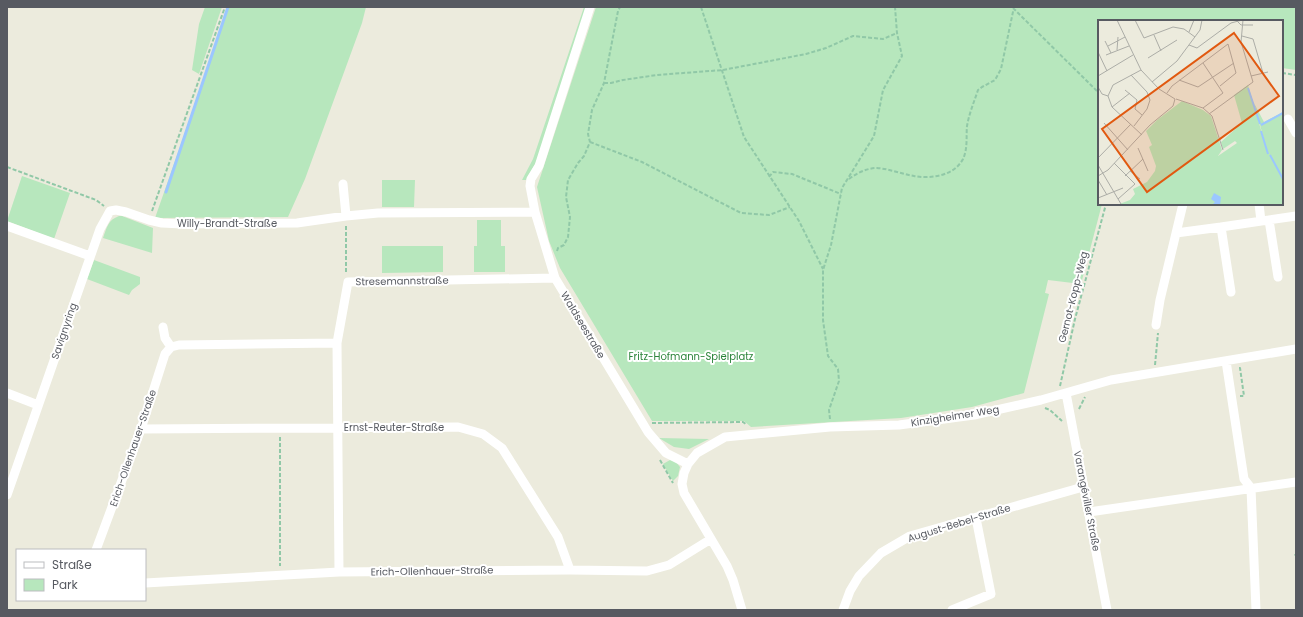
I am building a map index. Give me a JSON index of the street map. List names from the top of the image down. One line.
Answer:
{"streets":{"street":["Willy-Brandt-Straße","Stresemannstraße","Waldseestraße","Savignyring","Kinzigheimer Weg","Ernst-Reuter-Straße","Erich-Ollenhauer-Straße","Varangéviller Straße","August-Bebel-Straße"],"path":["Gernot-Kopp-Weg"]},"crossings":[["Willy-Brandt-Straße","Waldseestraße"],["Willy-Brandt-Straße","Savignyring"],["Stresemannstraße","Waldseestraße"],["Stresemannstraße","Ernst-Reuter-Straße"],["Stresemannstraße","Erich-Ollenhauer-Straße"],["Gernot-Kopp-Weg","Kinzigheimer Weg"],["Gernot-Kopp-Weg","Varangéviller Straße"],["Waldseestraße","Kinzigheimer Weg"],["Kinzigheimer Weg","Varangéviller Straße"],["Ernst-Reuter-Straße","Erich-Ollenhauer-Straße"],["Varangéviller Straße","August-Bebel-Straße"]],"parks":["Fritz-Hofmann-Spielplatz"],"legend":["Straße","Park"]}
